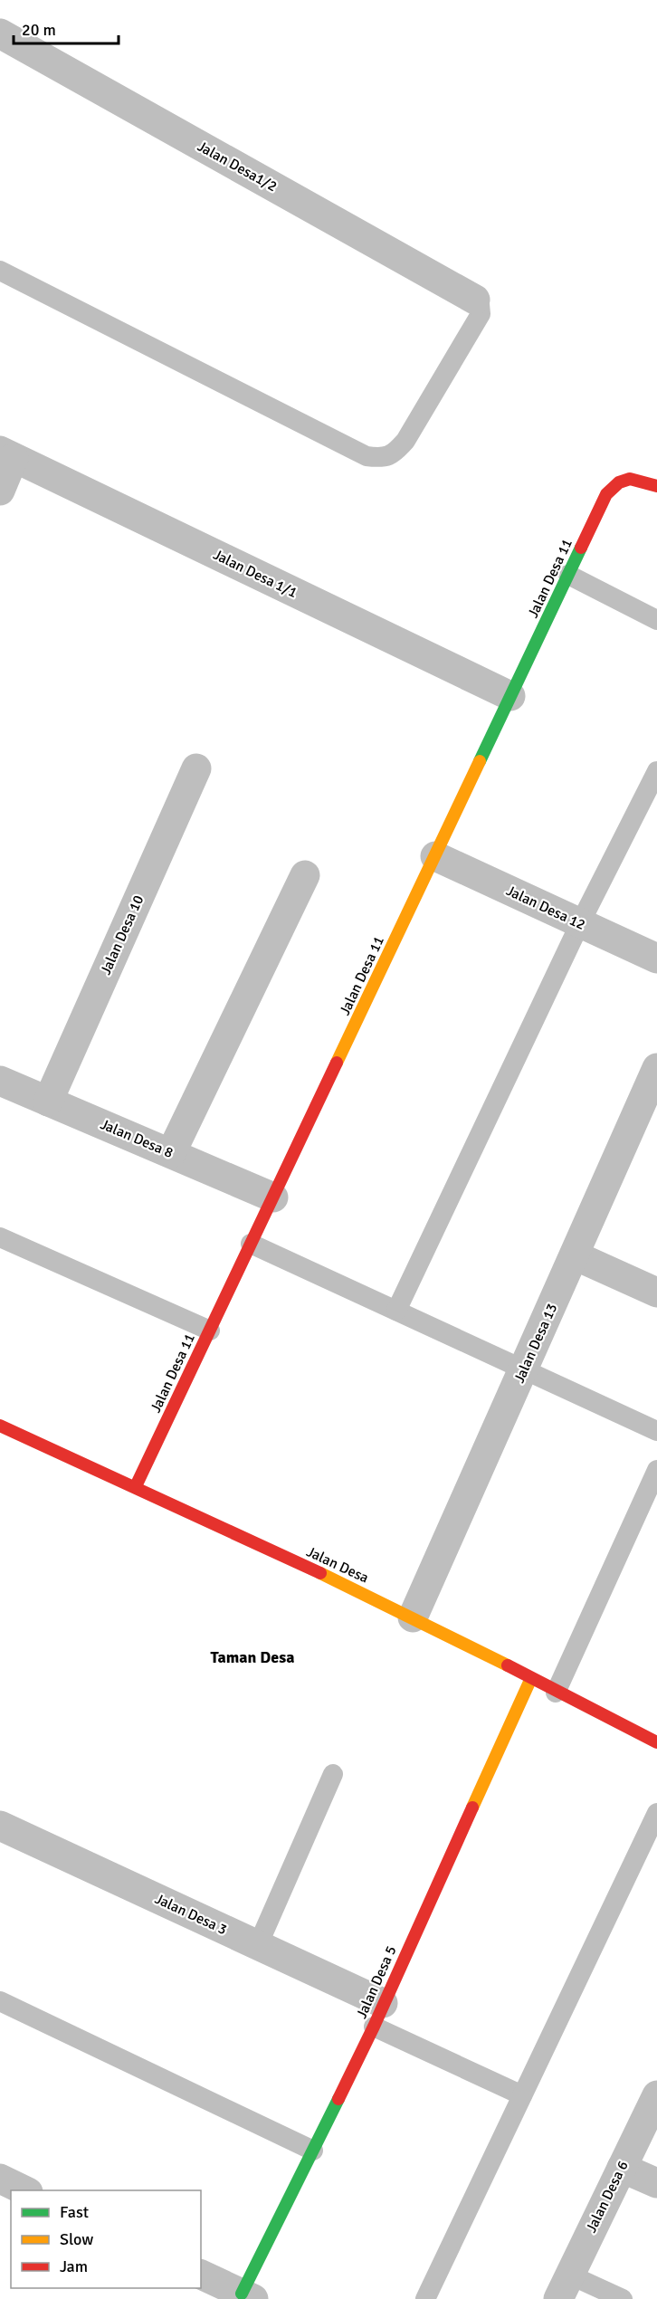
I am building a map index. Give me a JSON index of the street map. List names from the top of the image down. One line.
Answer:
{"streets":{"street":["Jalan Desa1/2","Jalan Desa 1/1","Jalan Desa 11","Jalan Desa 12","Jalan Desa 10","Jalan Desa 8","Jalan Desa 13","Jalan Desa","Jalan Desa 3","Jalan Desa 5","Jalan Desa 6"]},"crossings":[["Jalan Desa 1/1","Jalan Desa 11"],["Jalan Desa 11","Jalan Desa 12"],["Jalan Desa 11","Jalan Desa 8"],["Jalan Desa 11","Jalan Desa"],["Jalan Desa 10","Jalan Desa 8"],["Jalan Desa 13","Jalan Desa"],["Jalan Desa","Jalan Desa 5"],["Jalan Desa 3","Jalan Desa 5"]],"districts":["Taman Desa"],"legend":["Fast","Slow","Jam"],"scale_bar":"20 m"}
